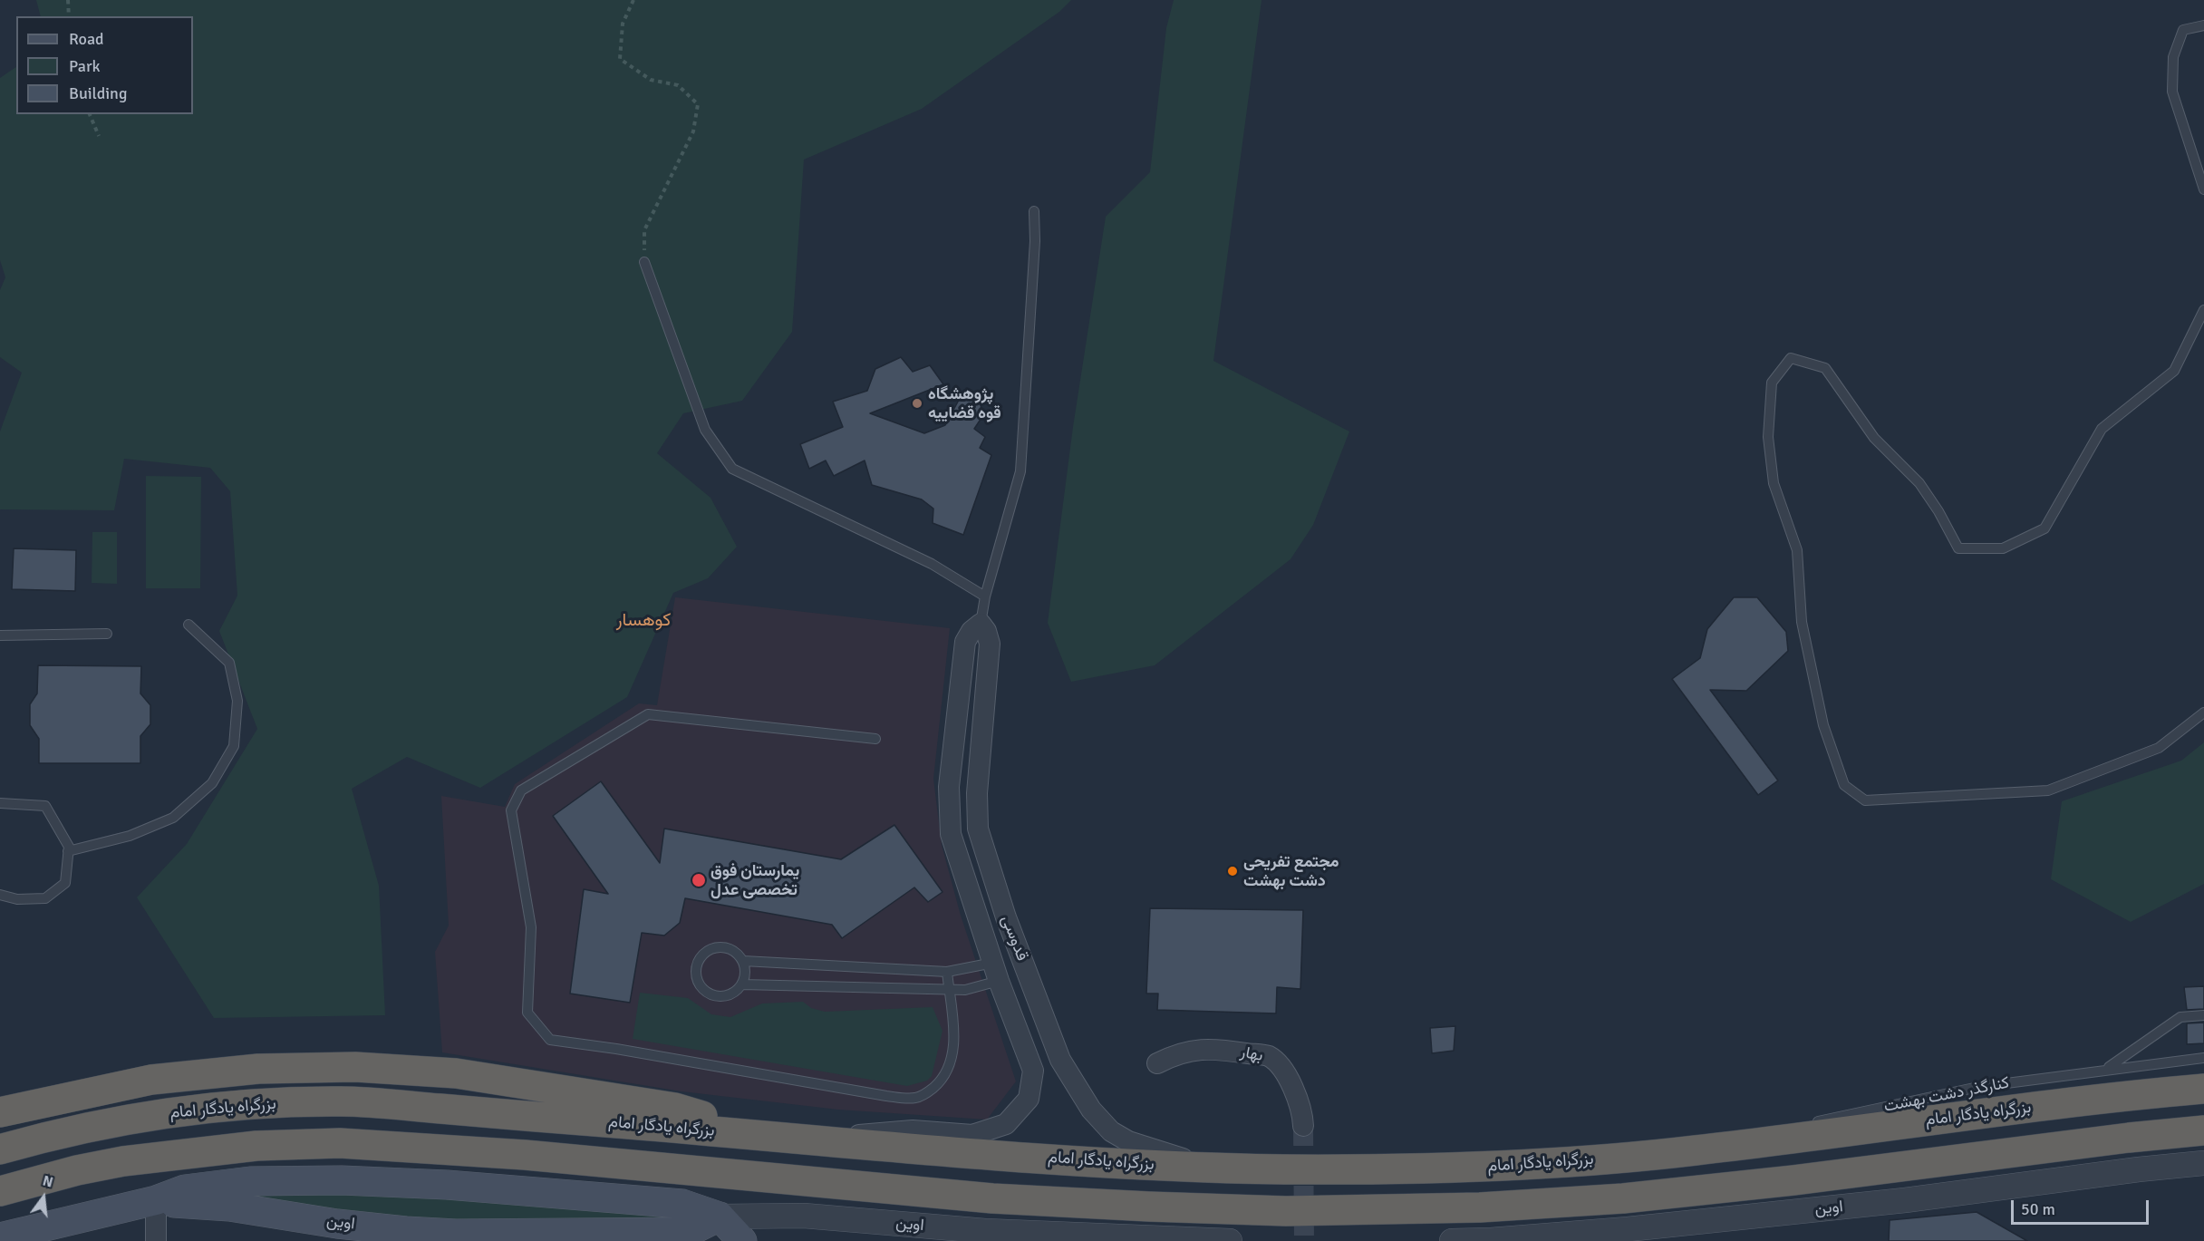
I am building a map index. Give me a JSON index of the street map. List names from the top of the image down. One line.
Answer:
{"streets":{"highway":["بزرگراه یادگار امام"],"main road":["اوین"],"street":["قدوسی","بهار"],"lane":["کنارگذر دشت بهشت"]},"crossings":[["قدوسی","بزرگراه یادگار امام"]],"districts":["کوهسار"],"places":["پژوهشگاه قوه قضاییه","مجتمع تفریحی دشت بهشت","یمارستان فوق تخصصی عدل"],"legend":["Road","Park","Building"],"scale_bar":"50 m","north":"top"}
